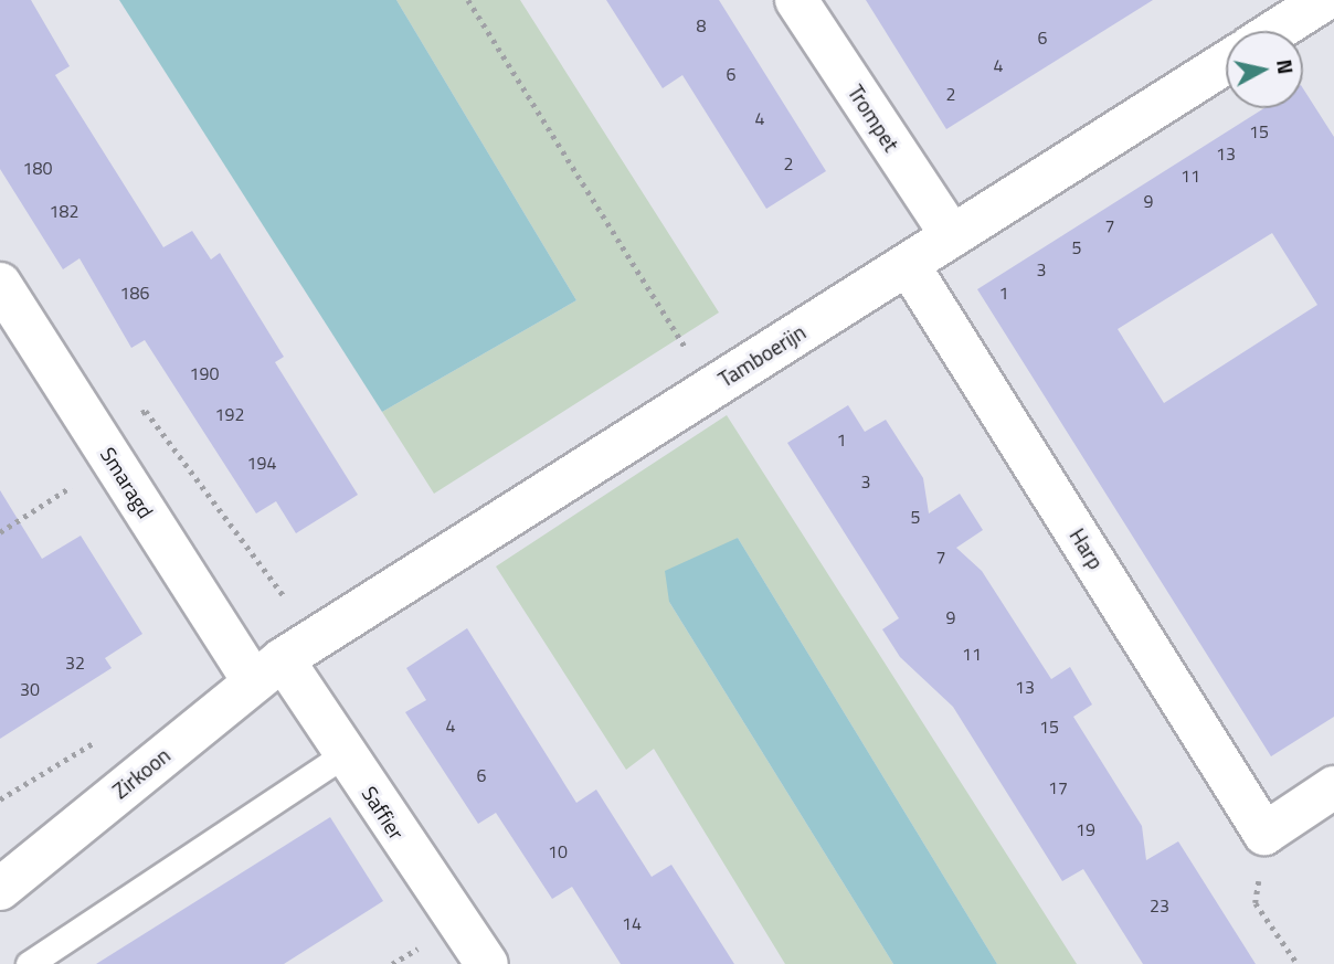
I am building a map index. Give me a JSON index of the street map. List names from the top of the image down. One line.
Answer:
{"streets":{"street":["Trompet","Tamboerijn","Smaragd","Harp","Zirkoon","Saffier"]},"crossings":[["Trompet","Tamboerijn"],["Tamboerijn","Smaragd"],["Tamboerijn","Harp"],["Tamboerijn","Zirkoon"],["Tamboerijn","Saffier"],["Smaragd","Zirkoon"],["Smaragd","Saffier"],["Zirkoon","Saffier"]],"house_numbers":["8","6","4","6","2","4","15","13","2","180","11","9","182","7","5","3","186","1","190","192","1","194","3","5","7","9","11","32","13","30","4","15","6","17","19","10","23","14"],"north":"right"}
